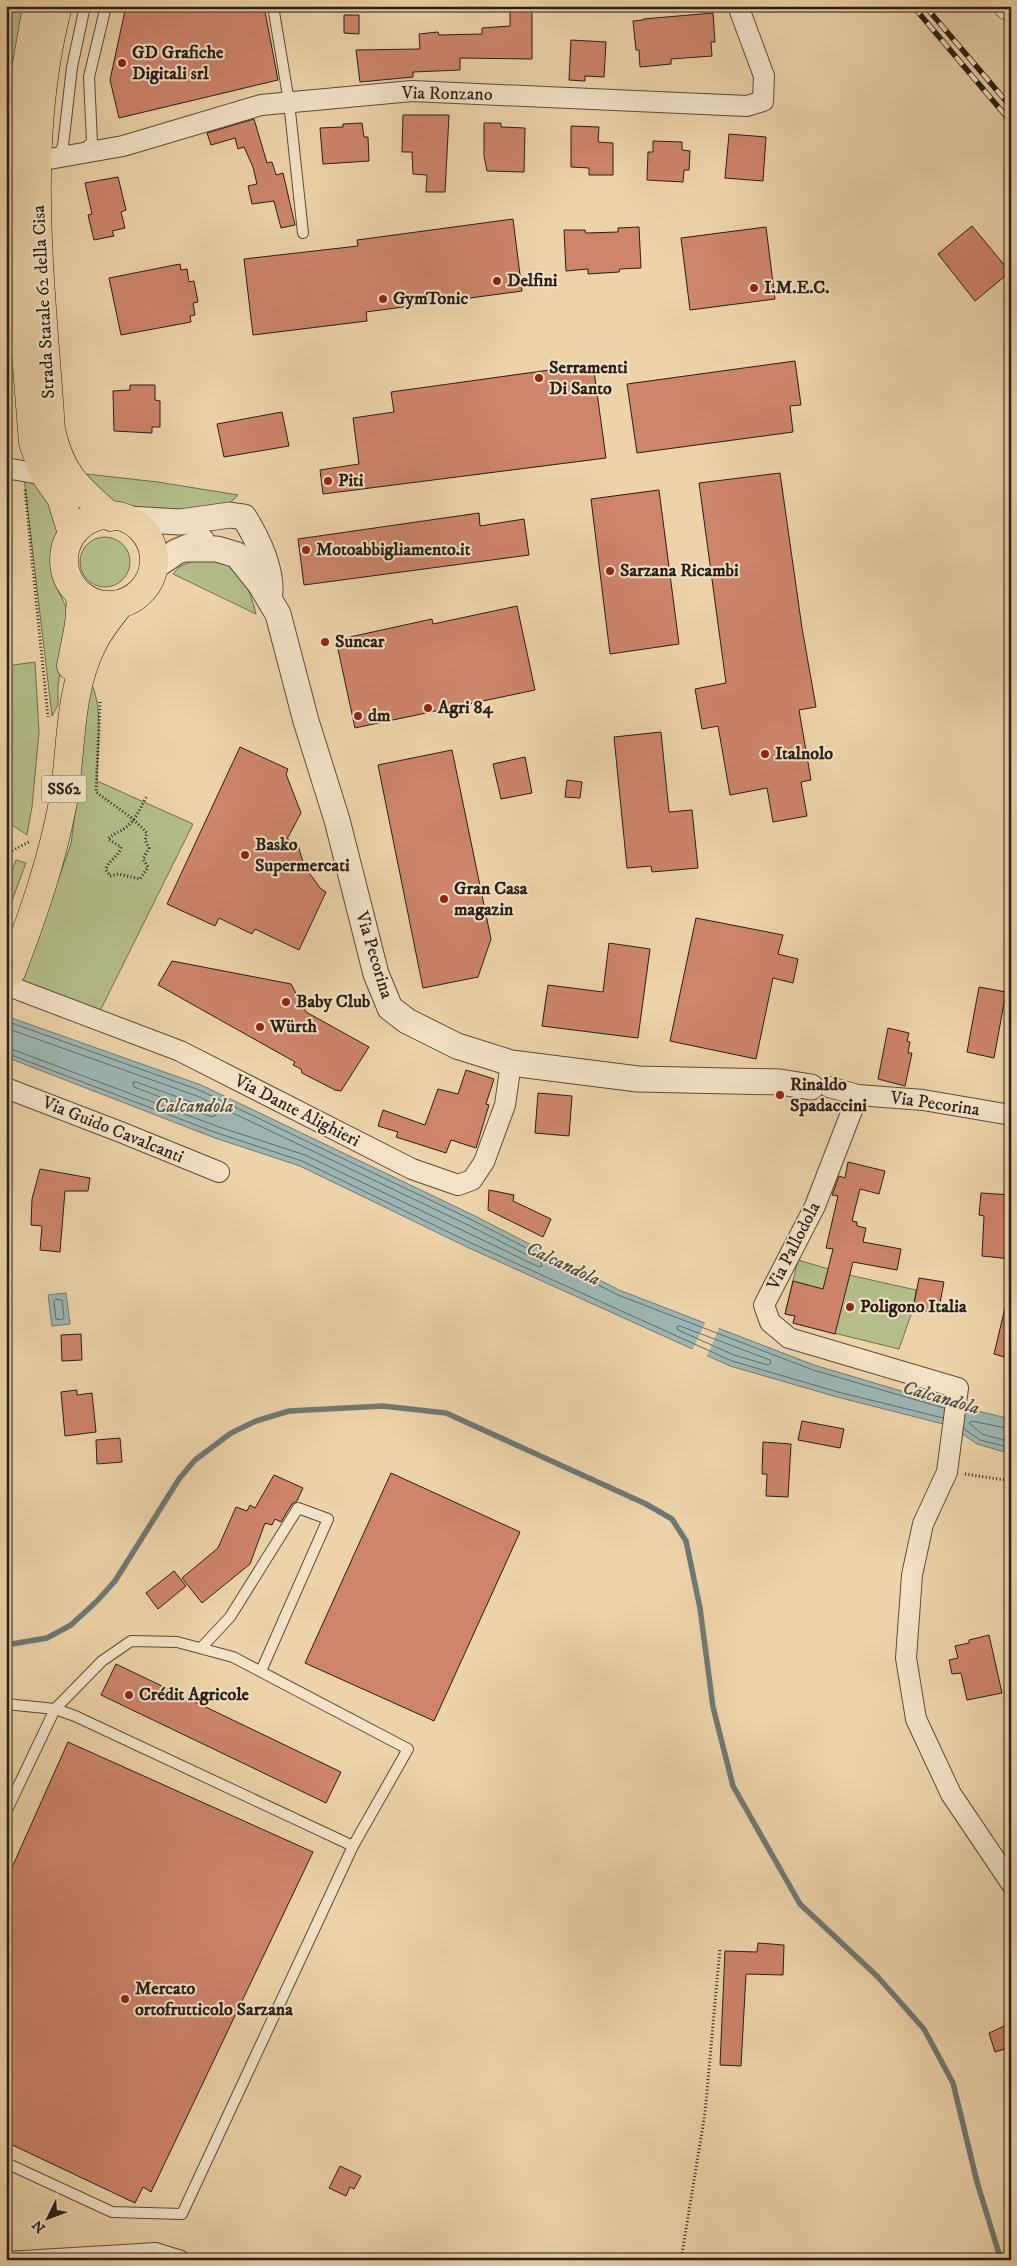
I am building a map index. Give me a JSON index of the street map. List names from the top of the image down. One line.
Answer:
{"streets":{"main road":["Strada Statale 62 della Cisa","SS62"],"street":["Via Ronzano","Via Pecorina","Via Dante Alighieri","Via Guido Cavalcanti","Via Pallodola"]},"crossings":[["Via Ronzano","Strada Statale 62 della Cisa"],["Strada Statale 62 della Cisa","SS62"],["Strada Statale 62 della Cisa","Via Pecorina"],["SS62","Via Pecorina"],["Via Pecorina","Via Dante Alighieri"],["Via Pecorina","Via Pallodola"]],"water":["Calcandola"],"places":["GD Grafiche Digitali srl","Delfini","I.M.E.C.","GymTonic","Serramenti Di Santo","Piti","Motoabbigliamento.it","Sarzana Ricambi","Suncar","Agri 84","dm","Italnolo","Basko Supermercati","Gran Casa magazin","Baby Club","Würth","Rinaldo Spadaccini","Poligono Italia","Crédit Agricole","Mercato ortofrutticolo Sarzana"],"north":"bottom left"}
